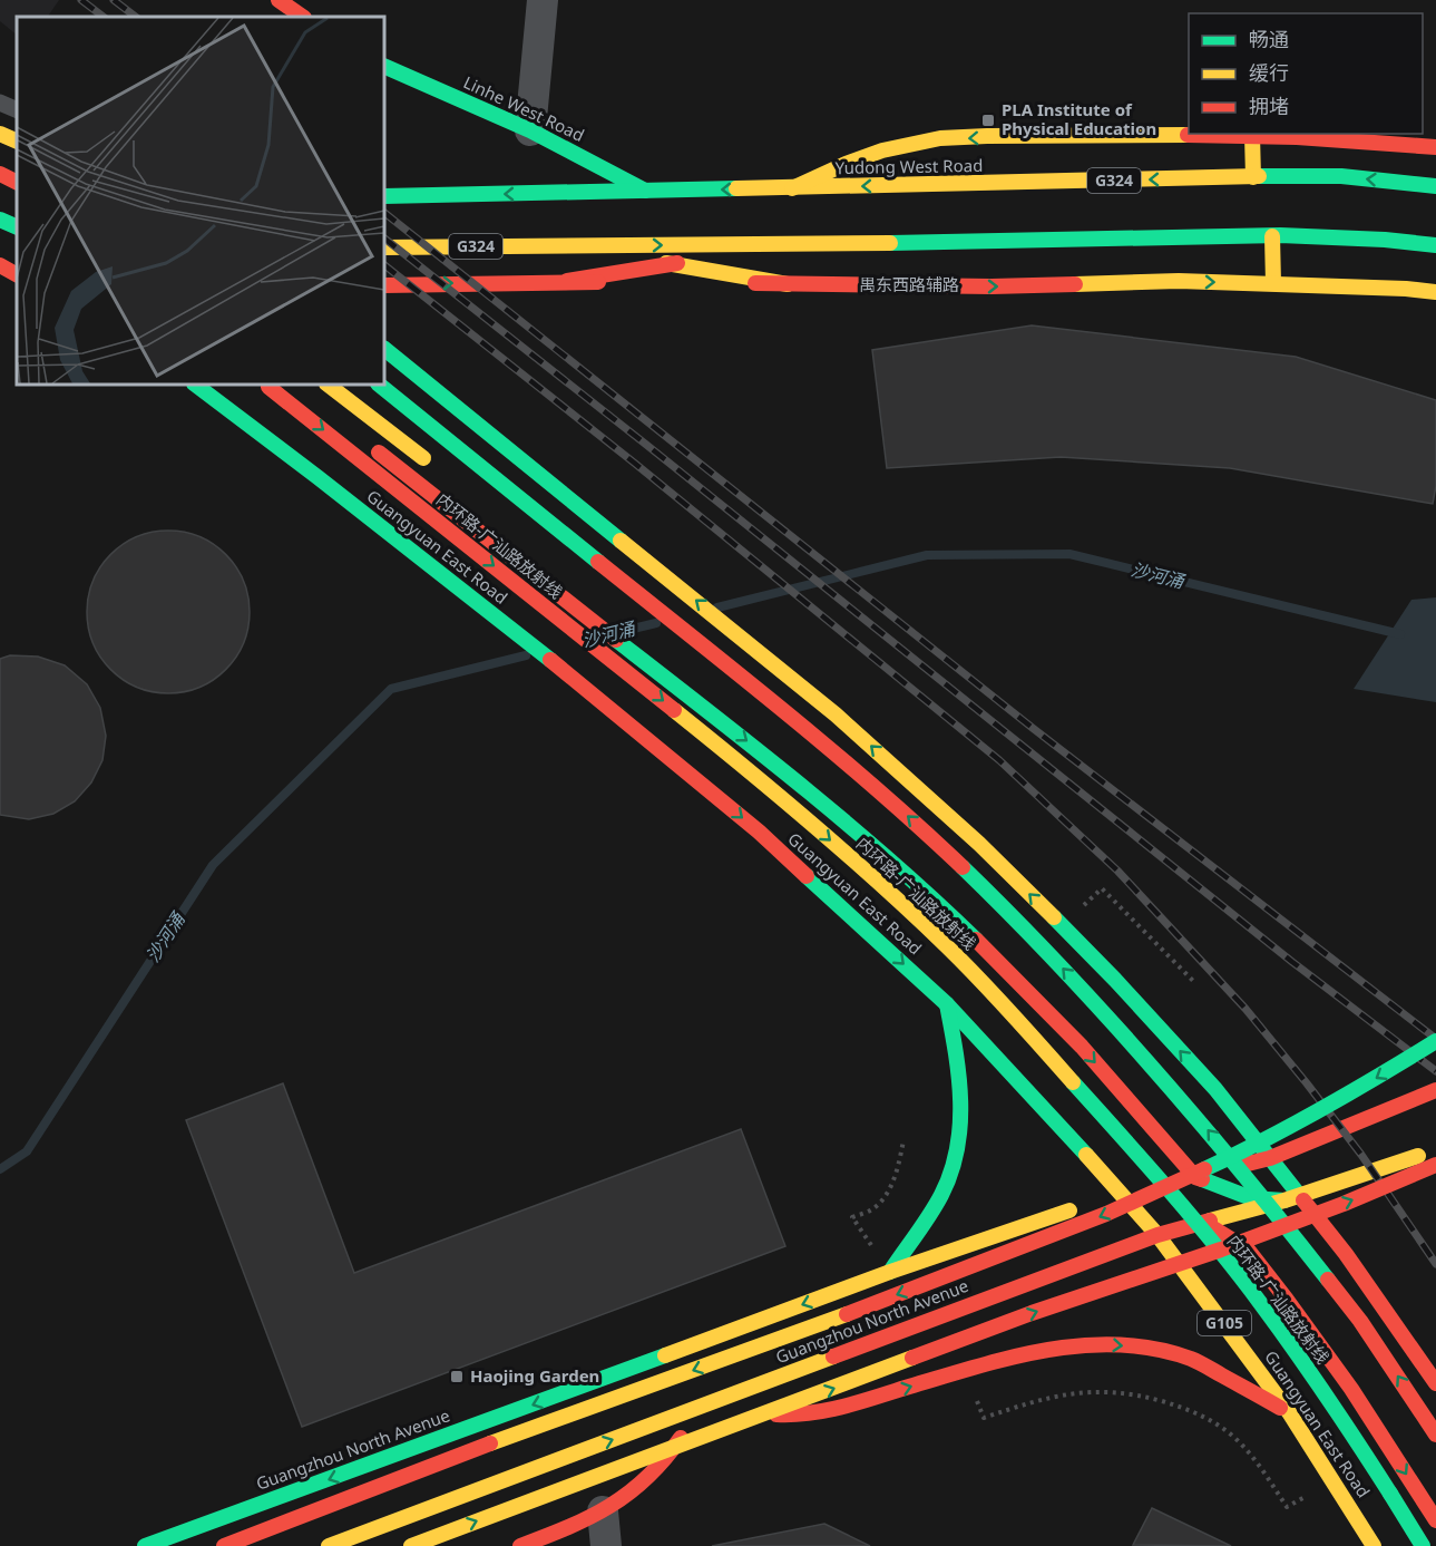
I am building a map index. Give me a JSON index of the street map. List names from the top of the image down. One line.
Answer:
{"streets":{"main road":["Linhe West Road","Yudong West Road","G324","禺东西路辅路","内环路-广汕路放射线","Guangyuan East Road","Guangzhou North Avenue","G105"]},"crossings":[["Linhe West Road","Yudong West Road"],["Guangyuan East Road","Guangzhou North Avenue"]],"water":["沙河涌"],"places":{"transit":["PLA Institute of Physical Education","Haojing Garden"]},"legend":["畅通","缓行","拥堵"]}
